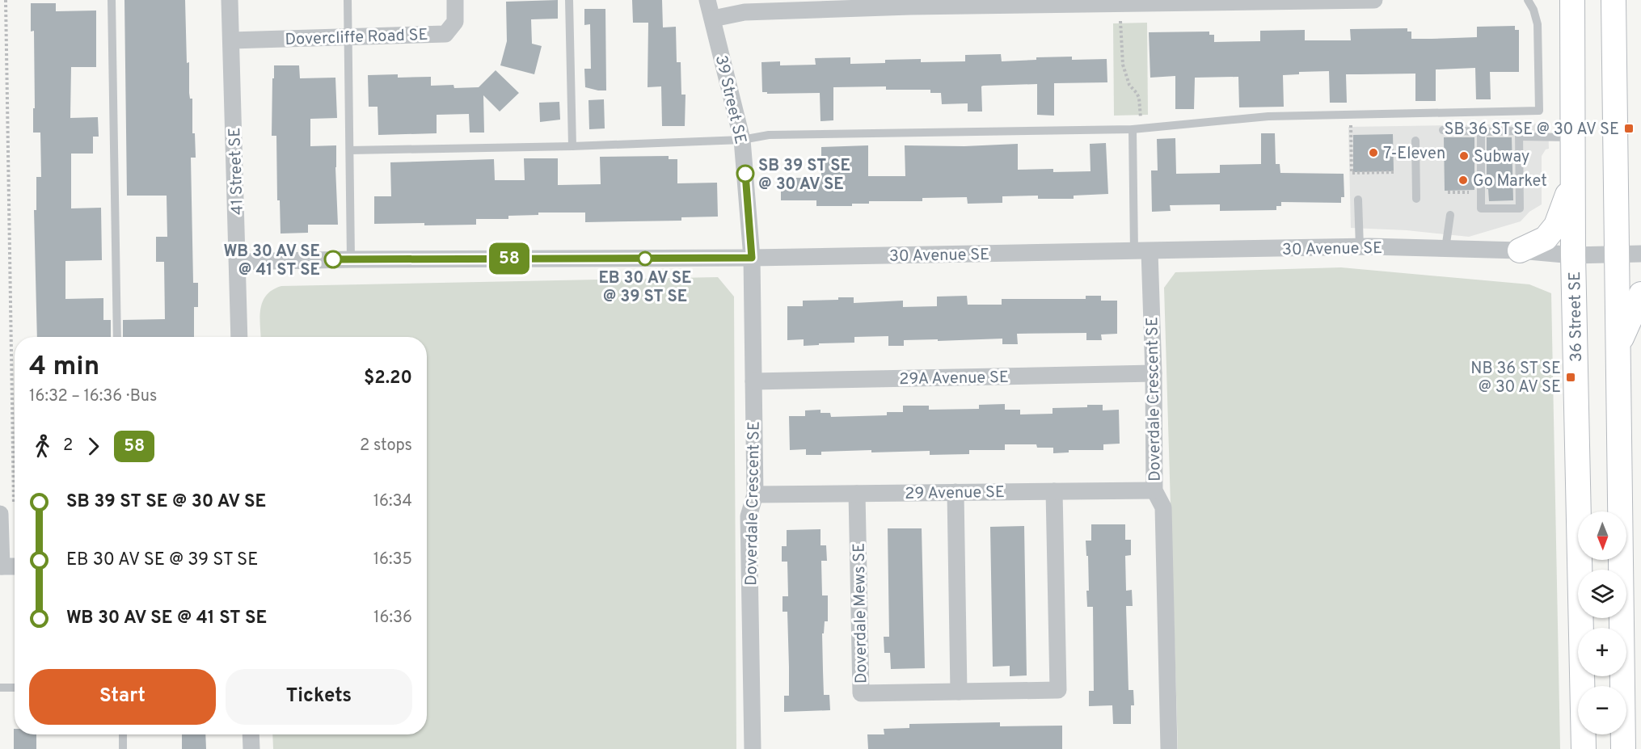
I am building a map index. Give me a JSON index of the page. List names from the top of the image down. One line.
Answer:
{"streets":{"main road":["36 Street SE"],"street":["Dovercliffe Road SE","39 Street SE","41 Street SE","30 Avenue SE","29A Avenue SE","Doverdale Crescent SE","29 Avenue SE","Doverdale Mews SE"]},"crossings":[["Dovercliffe Road SE","41 Street SE"],["39 Street SE","30 Avenue SE"],["39 Street SE","Doverdale Crescent SE"],["41 Street SE","30 Avenue SE"],["30 Avenue SE","36 Street SE"],["30 Avenue SE","Doverdale Crescent SE"],["29A Avenue SE","Doverdale Crescent SE"],["Doverdale Crescent SE","29 Avenue SE"],["29 Avenue SE","Doverdale Mews SE"]],"places":{"transit":["SB 36 ST SE @ 30 AV SE","NB 36 ST SE @ 30 AV SE"],"other":["7-Eleven","Subway","SB 39 ST SE @ 30 AV SE","Go Market","EB 30 AV SE @ 39 ST SE","WB 30 AV SE @ 41 ST SE"]},"lines":["bus line 58"],"north":"bottom","page":{"on_map":"58","heading":["4 min","16:32 – 16:36 · Bus","$2.20"],"legs":["2","58","2 stops"],"list":[{"name":"SB 39 ST SE @ 30 AV SE","value":"16:34"},{"name":"EB 30 AV SE @ 39 ST SE","value":"16:35"},{"name":"WB 30 AV SE @ 41 ST SE","value":"16:36"}],"map_buttons":["+","−"],"buttons":["Start","Tickets"]}}
